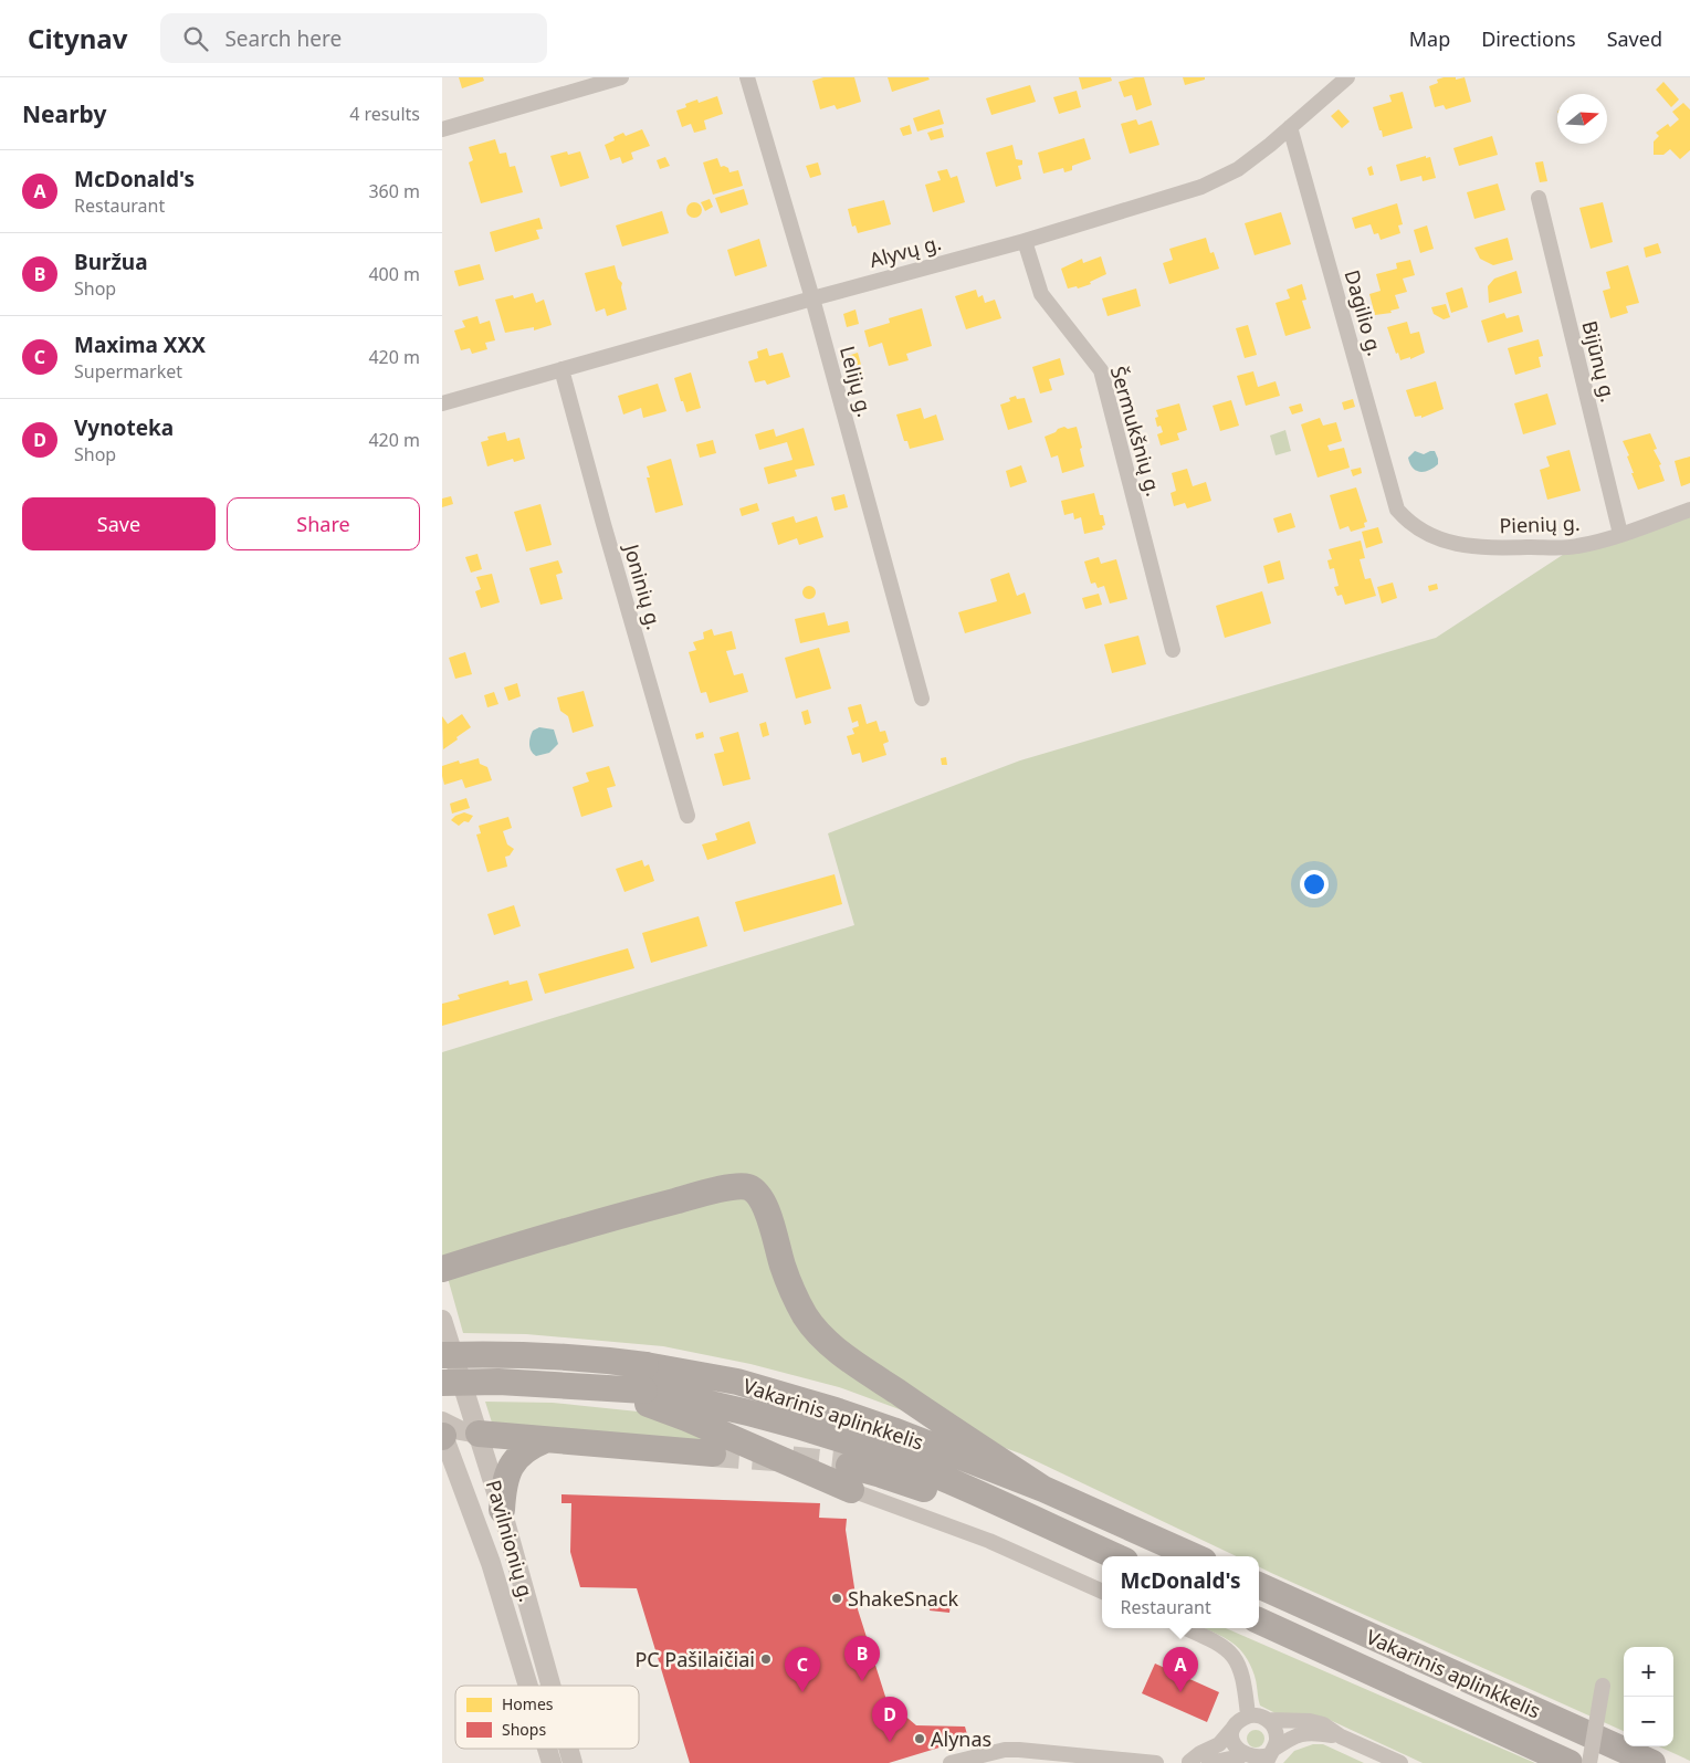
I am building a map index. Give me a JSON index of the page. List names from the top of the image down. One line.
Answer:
{"streets":{"highway":["Vakarinis aplinkkelis"],"street":["Alyvų g.","Dagilio g.","Bijūnų g.","Lelijų g.","Šermukšnių g.","Pienių g.","Joninių g.","Pavilnionių g."]},"crossings":[["Alyvų g.","Dagilio g."],["Alyvų g.","Lelijų g."],["Alyvų g.","Šermukšnių g."],["Alyvų g.","Joninių g."],["Dagilio g.","Pienių g."],["Bijūnų g.","Pienių g."]],"places":["ShakeSnack","PC Pašilaičiai","Alynas"],"legend":["Homes","Shops"],"north":"right","page":{"header":"Citynav","search":"Search here","nav":["Map","Directions","Saved"],"heading":["Nearby","4 results"],"list":[{"mark":"A","name":"McDonald's","note":"Restaurant","value":"360 m"},{"mark":"B","name":"Buržua","note":"Shop","value":"400 m"},{"mark":"C","name":"Maxima XXX","note":"Supermarket","value":"420 m"},{"mark":"D","name":"Vynoteka","note":"Shop","value":"420 m"}],"buttons":["Save","Share"],"popup":["McDonald's","Restaurant"],"pins":["B","A","C","D"],"map_buttons":["+","−"]}}
